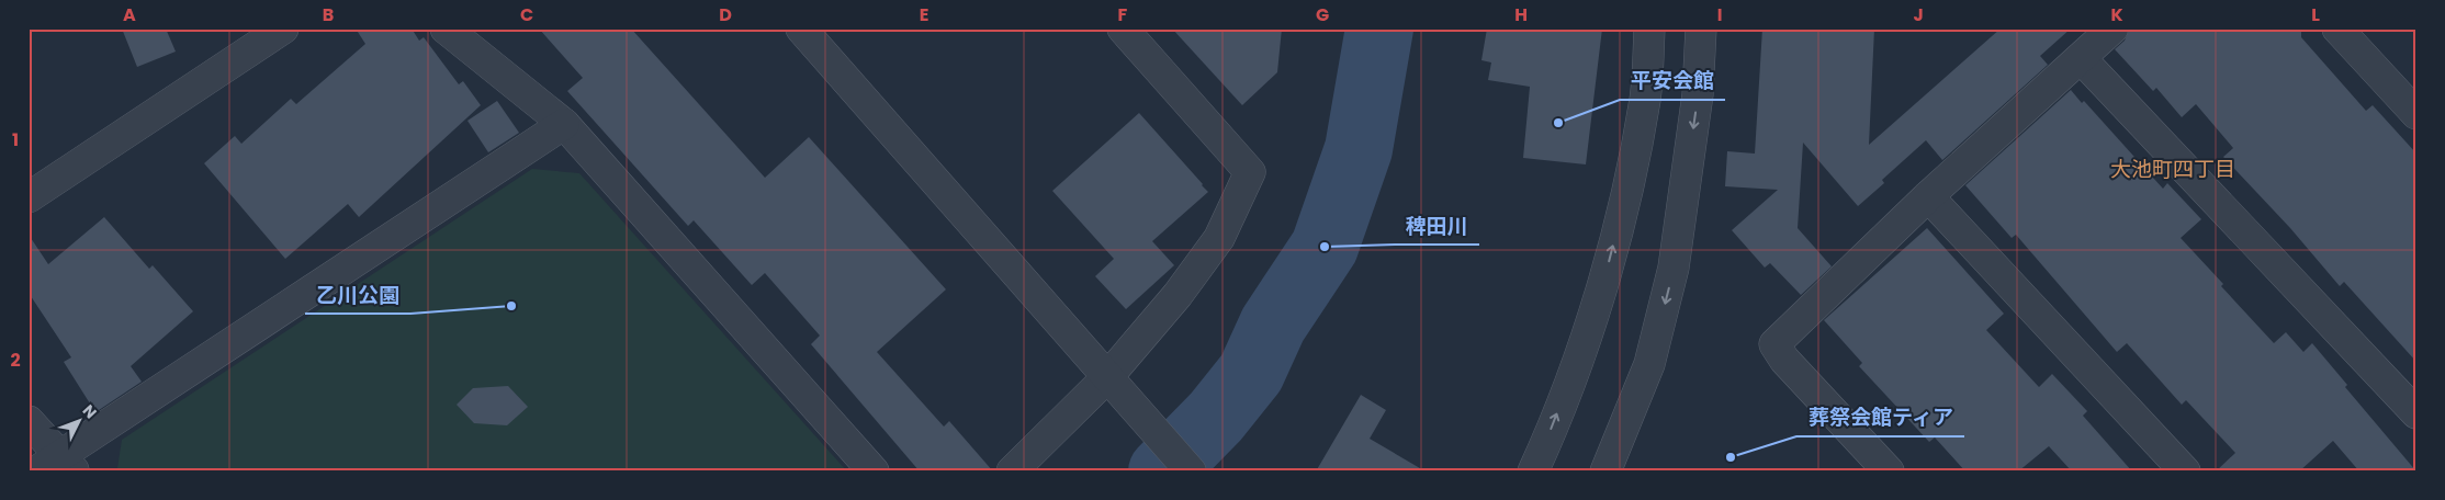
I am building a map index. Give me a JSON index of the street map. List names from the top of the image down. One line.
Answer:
{"districts":["大池町四丁目"],"places":["平安会館","稗田川","乙川公園","葬祭会館ティア"],"north":"top right","grid":{"columns":["A","B","C","D","E","F","G","H","I","J","K","L"],"rows":["1","2"]}}
